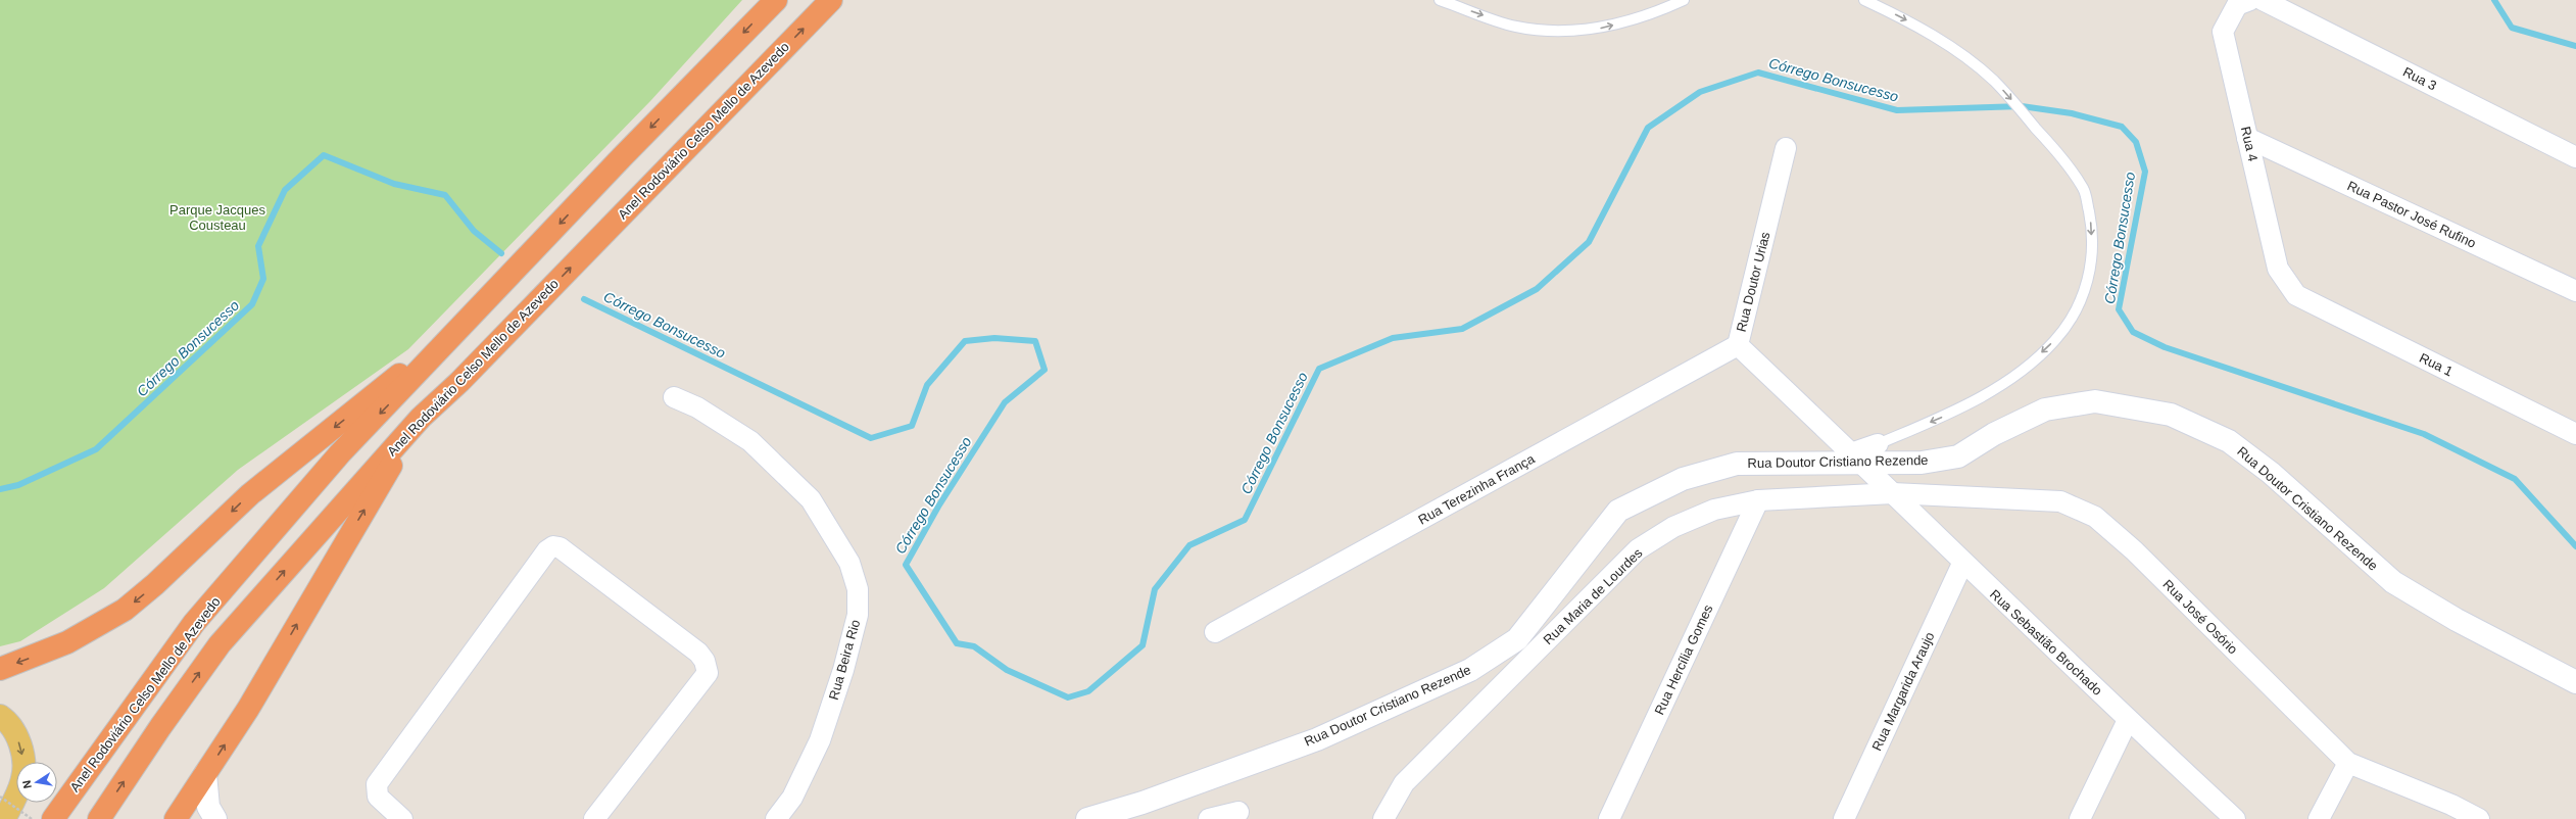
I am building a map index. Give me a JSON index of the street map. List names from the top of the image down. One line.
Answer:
{"streets":{"highway":["Anel Rodoviário Celso Mello de Azevedo"],"street":["Rua 3","Rua 4","Rua Pastor José Rufino","Rua Doutor Urias","Rua 1","Rua Doutor Cristiano Rezende","Rua Terezinha França","Rua Maria de Lourdes","Rua José Osório","Rua Sebastião Brochado","Rua Beira Rio","Rua Hercília Gomes","Rua Margarida Araujo"]},"crossings":[["Rua 4","Rua Pastor José Rufino"],["Rua 4","Rua 1"],["Rua Doutor Urias","Rua Doutor Cristiano Rezende"],["Rua Doutor Urias","Rua Terezinha França"],["Rua Doutor Urias","Rua Sebastião Brochado"],["Rua Doutor Cristiano Rezende","Rua Sebastião Brochado"],["Rua Maria de Lourdes","Rua José Osório"],["Rua Maria de Lourdes","Rua Sebastião Brochado"],["Rua Maria de Lourdes","Rua Hercília Gomes"],["Rua José Osório","Rua Sebastião Brochado"],["Rua Sebastião Brochado","Rua Margarida Araujo"]],"water":["Córrego Bonsucesso"],"parks":["Parque Jacques Cousteau"],"north":"left"}
